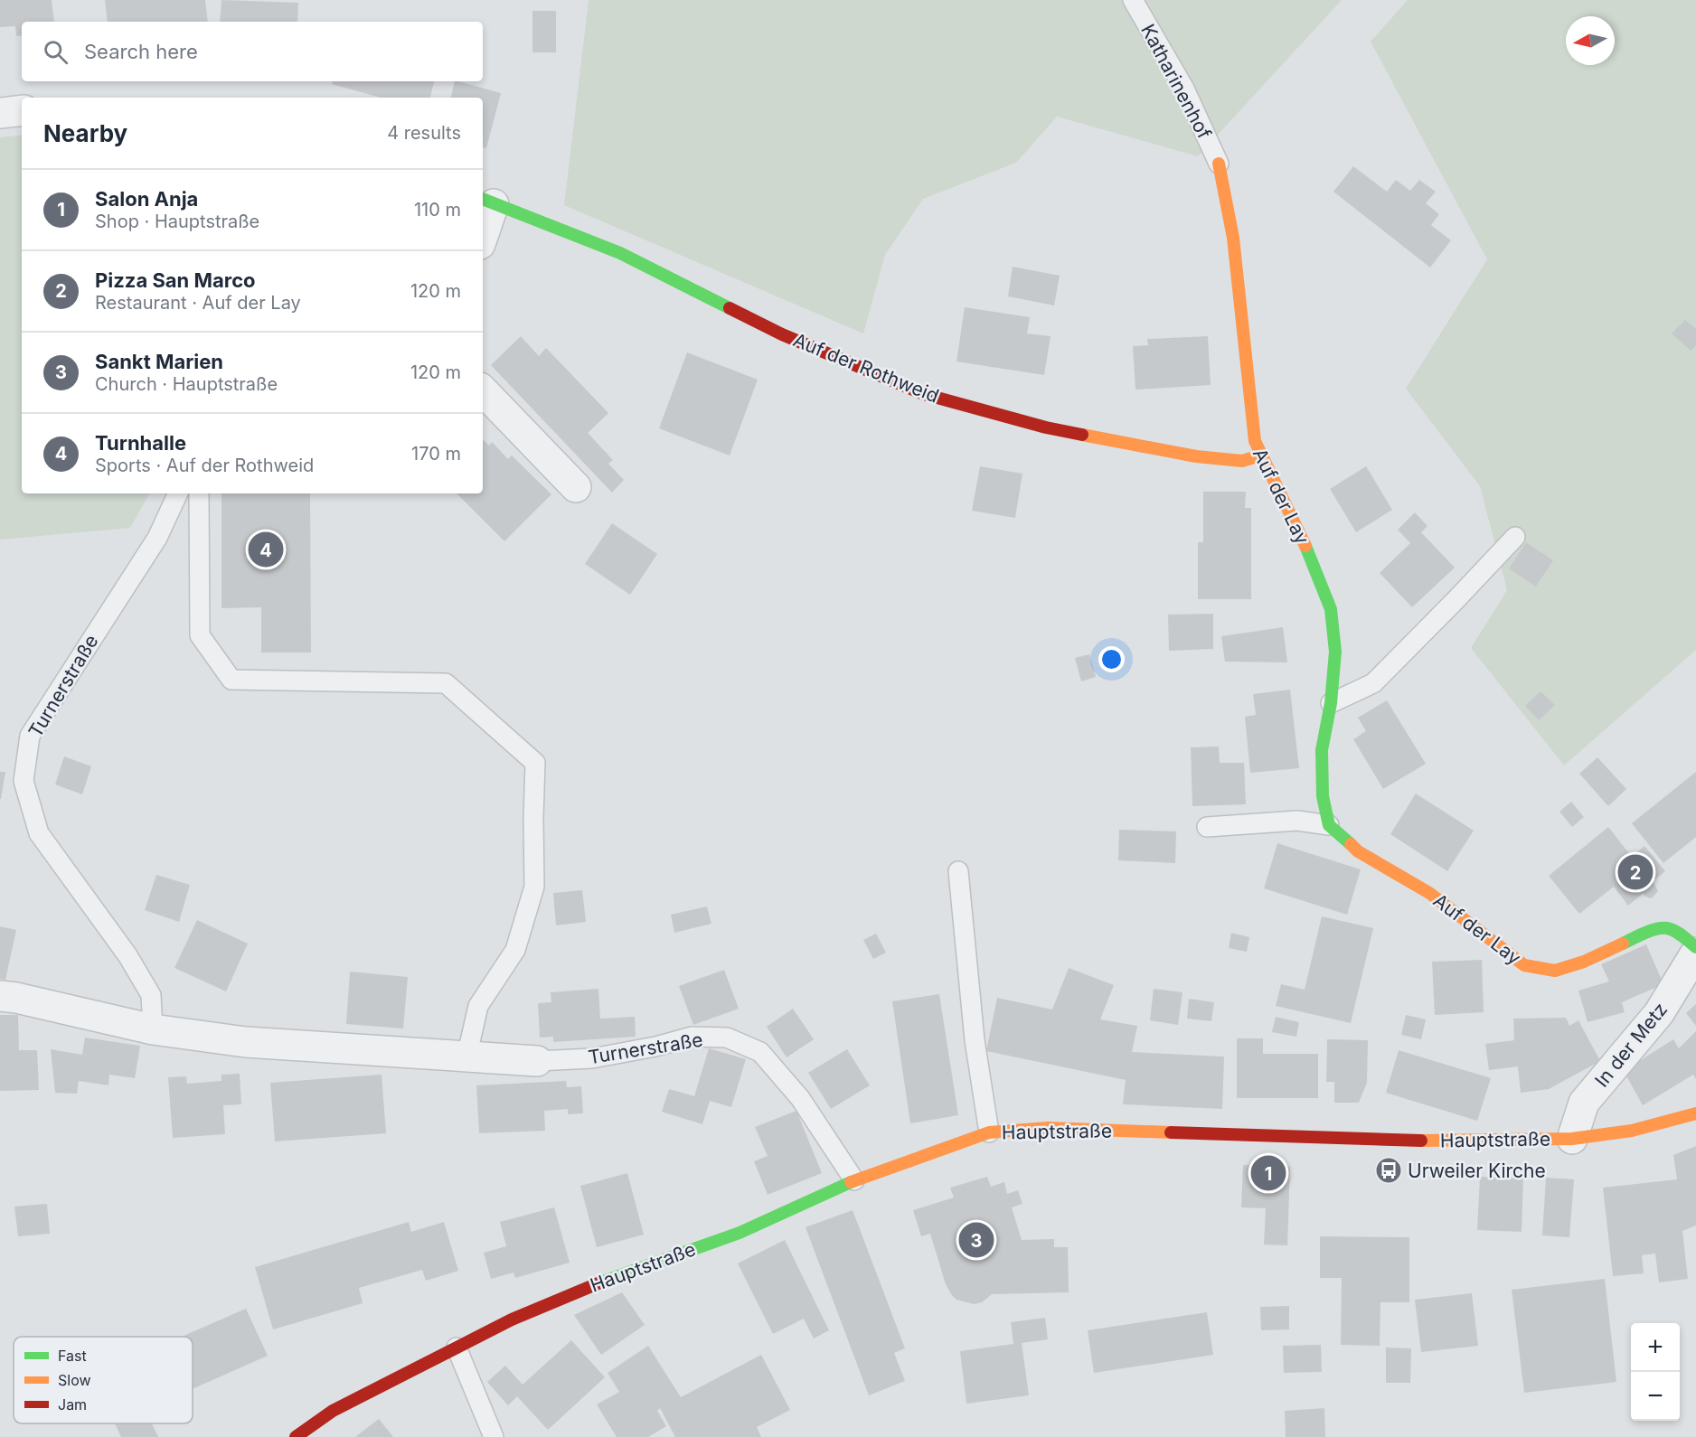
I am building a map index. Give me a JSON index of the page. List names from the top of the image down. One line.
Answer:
{"streets":{"street":["Auf der Rothweid","Auf der Lay","Turnerstraße","In der Metz","Hauptstraße"],"lane":["Katharinenhof"]},"crossings":[["Katharinenhof","Auf der Lay"],["Auf der Rothweid","Auf der Lay"],["Turnerstraße","Hauptstraße"],["In der Metz","Hauptstraße"]],"places":{"bus stop":["Urweiler Kirche"]},"legend":["Fast","Slow","Jam"],"north":"left","page":{"search":"Search here","heading":["Nearby","4 results"],"list":[{"mark":"1","name":"Salon Anja","note":"Shop · Hauptstraße","value":"110 m"},{"mark":"2","name":"Pizza San Marco","note":"Restaurant · Auf der Lay","value":"120 m"},{"mark":"3","name":"Sankt Marien","note":"Church · Hauptstraße","value":"120 m"},{"mark":"4","name":"Turnhalle","note":"Sports · Auf der Rothweid","value":"170 m"}],"pins":["4","2","1","3"],"map_buttons":["+","−"]}}
